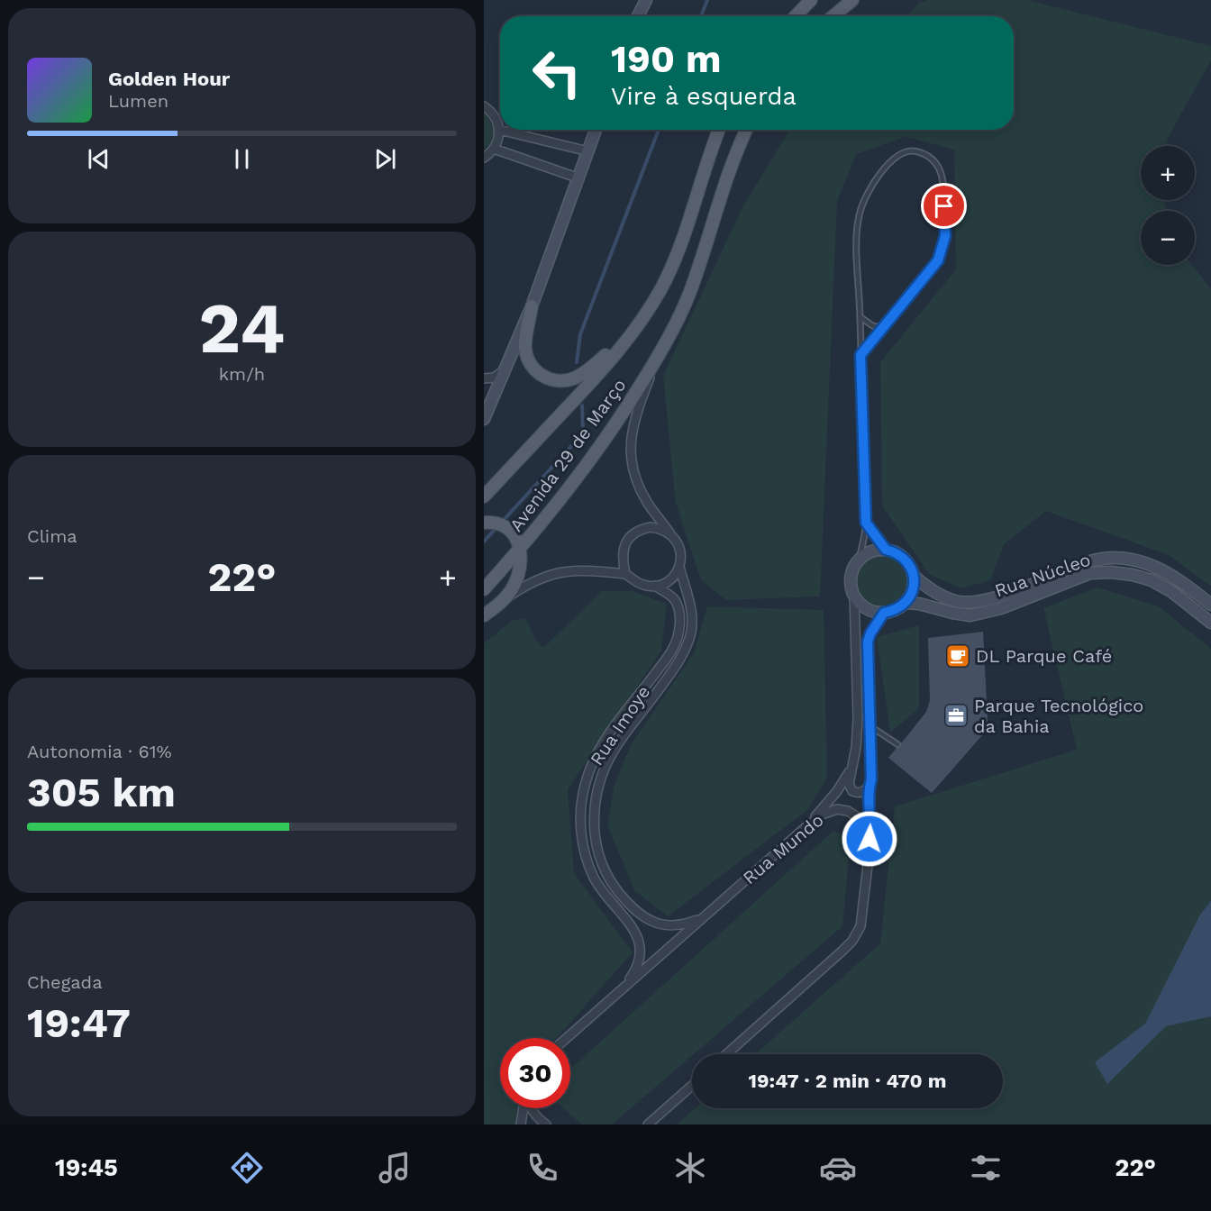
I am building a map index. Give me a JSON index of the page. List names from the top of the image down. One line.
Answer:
{"streets":{"main road":["Avenida 29 de Março"],"street":["Rua Núcleo","Rua Imoye","Rua Mundo"]},"crossings":[["Rua Imoye","Rua Mundo"]],"places":{"cafe":["DL Parque Café"],"office":["Parque Tecnológico da Bahia"]},"page":{"turn":["190 m","Vire à esquerda"],"song":["Golden Hour","Lumen"],"map_buttons":["+","−"],"tile":[["24","km/h"],"Clima",["Autonomia · 61%","305 km"],["Chegada","19:47"]],"heat":["−","22°","+"],"limit":"30","trip":"19:47 · 2 min · 470 m","tabs":["19:45","22°"]}}
